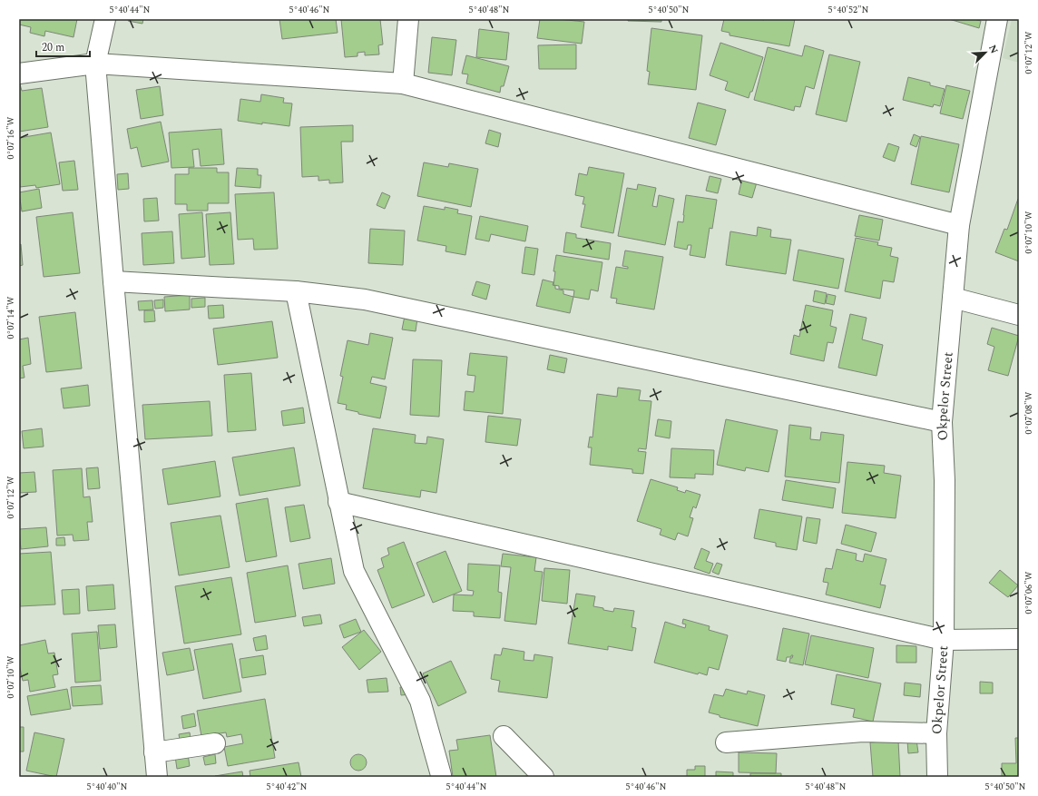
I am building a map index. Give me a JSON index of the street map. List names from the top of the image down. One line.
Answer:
{"streets":{"street":["Okpelor Street"]},"scale_bar":"20 m","north":"top right","coordinates":["5°40'44\"N","5°40'46\"N","5°40'48\"N","5°40'50\"N","5°40'52\"N","0°07'12\"W","0°07'16\"W","0°07'10\"W","0°07'14\"W","0°07'08\"W","0°07'06\"W","5°40'40\"N","5°40'42\"N"]}
